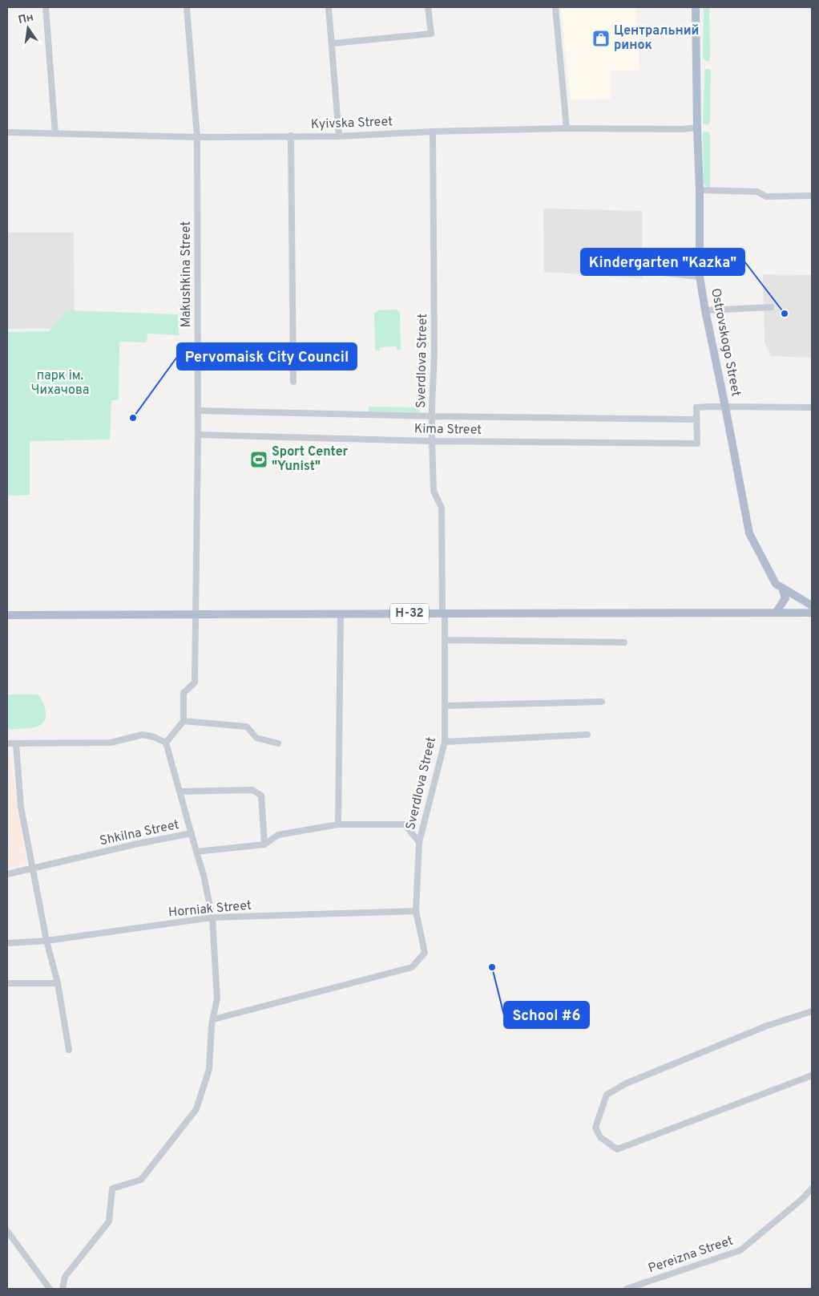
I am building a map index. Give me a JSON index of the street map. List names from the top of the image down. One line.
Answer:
{"streets":{"main road":["Ostrovskogo Street","Н-32"],"street":["Kyivska Street","Makushkina Street","Sverdlova Street","Kima Street","Shkilna Street","Horniak Street","Pereizna Street"]},"crossings":[["Kyivska Street","Makushkina Street"],["Kyivska Street","Ostrovskogo Street"],["Kyivska Street","Sverdlova Street"],["Makushkina Street","Kima Street"],["Makushkina Street","Н-32"],["Sverdlova Street","Kima Street"],["Sverdlova Street","Н-32"],["Sverdlova Street","Shkilna Street"],["Sverdlova Street","Horniak Street"],["Shkilna Street","Horniak Street"]],"parks":["парк ім. Чихачова"],"places":{"shop":["Центральний ринок"],"other":["Kindergarten \"Kazka\"","Pervomaisk City Council","School #6"],"sports":["Sport Center \"Yunist\""]},"north":"top"}
